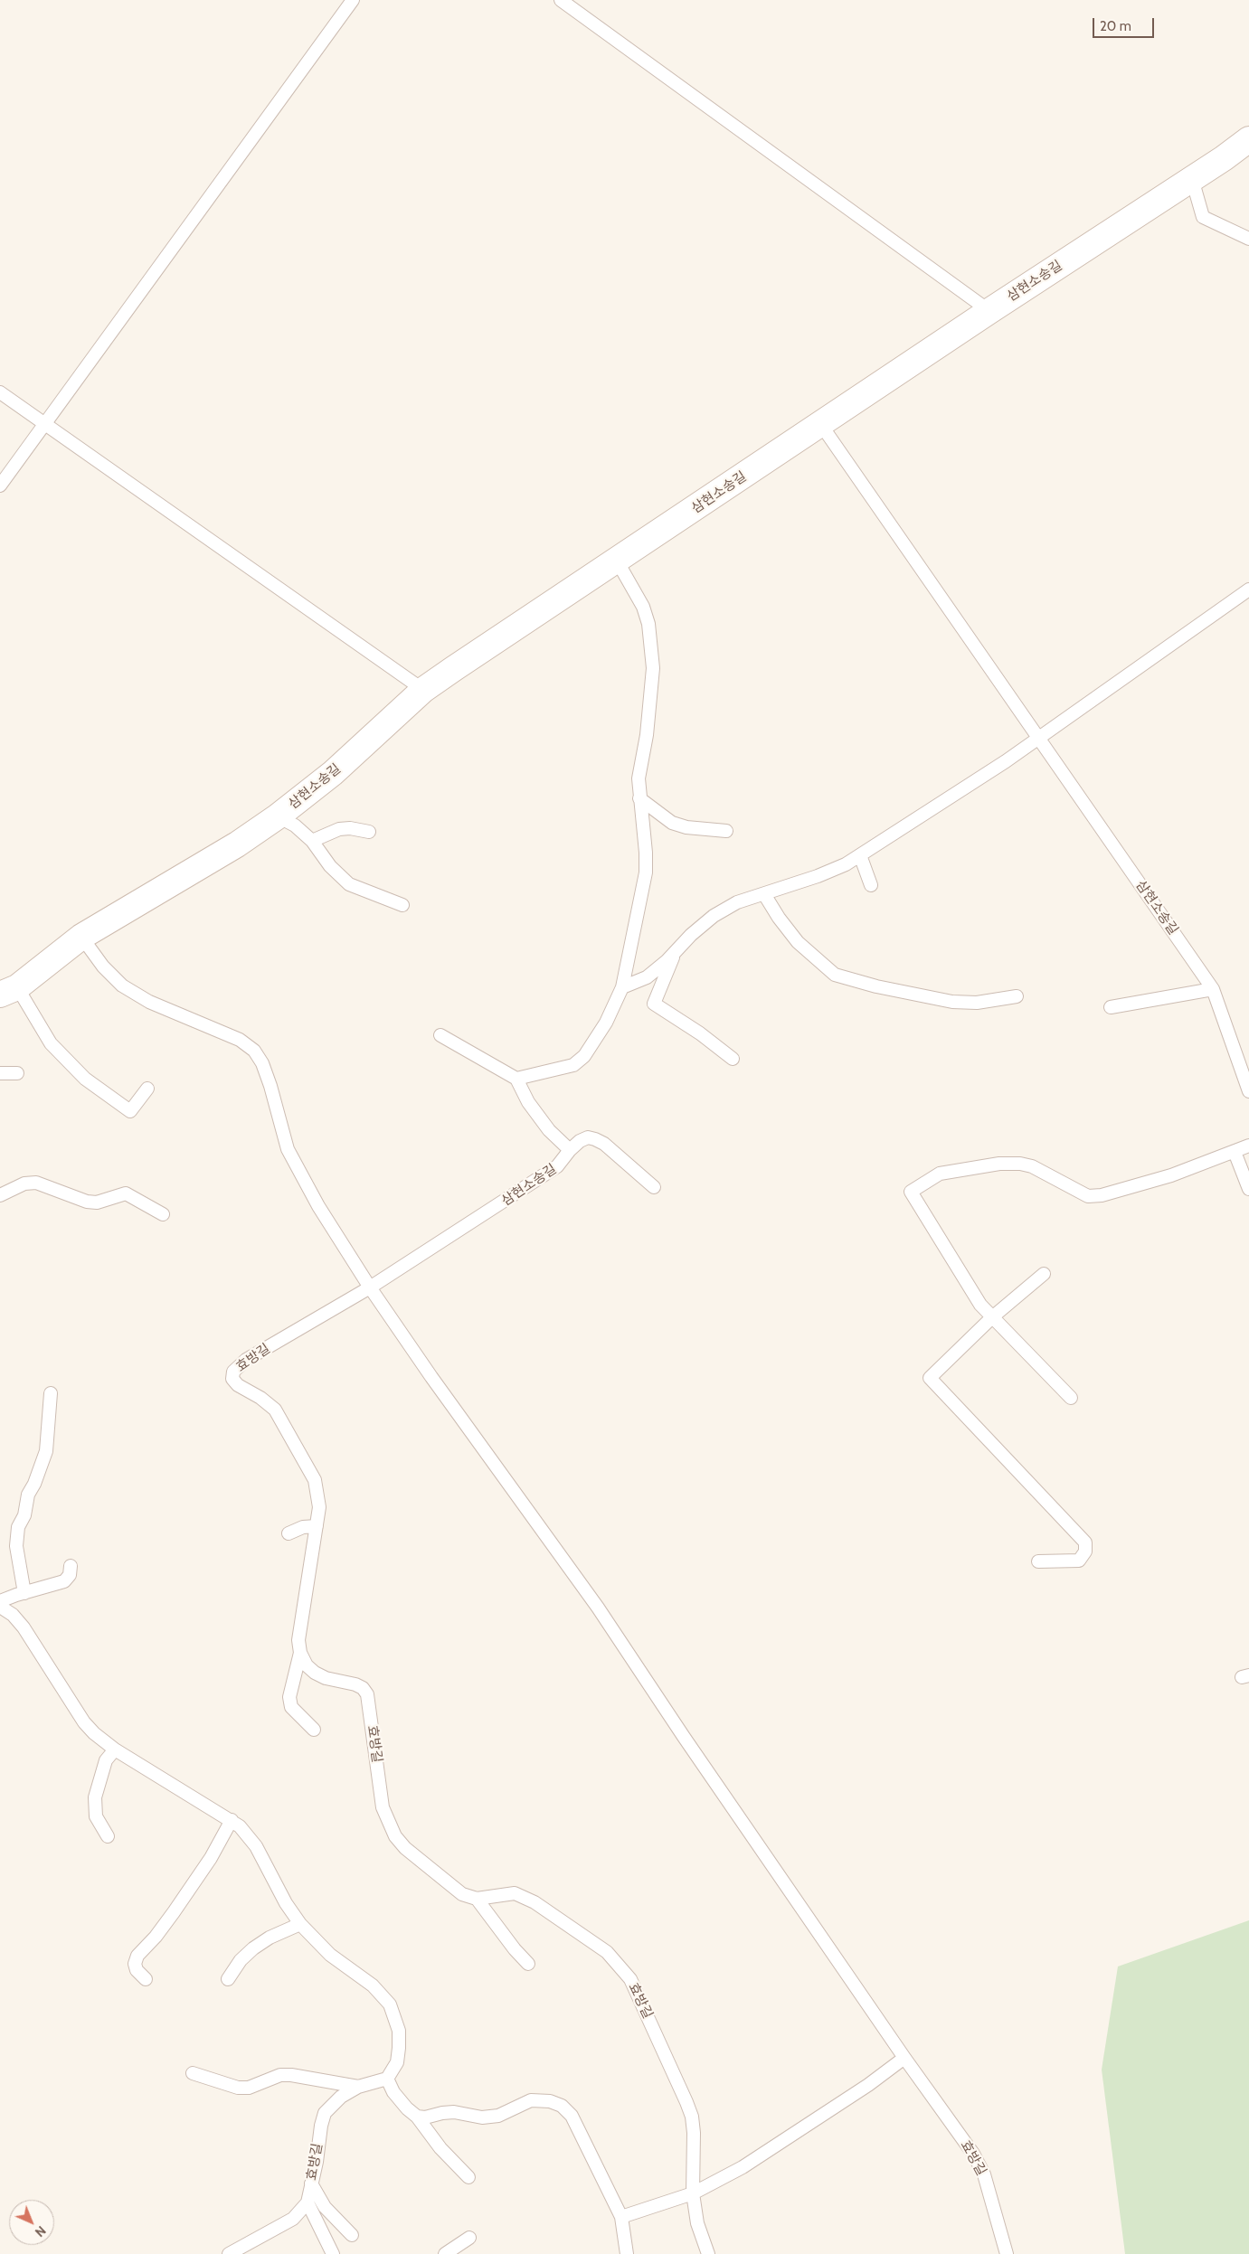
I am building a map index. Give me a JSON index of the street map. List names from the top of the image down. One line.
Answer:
{"streets":{"street":["삼현소송길"],"lane":["효방길"]},"crossings":[["삼현소송길","효방길"]],"scale_bar":"20 m","north":"bottom right"}
